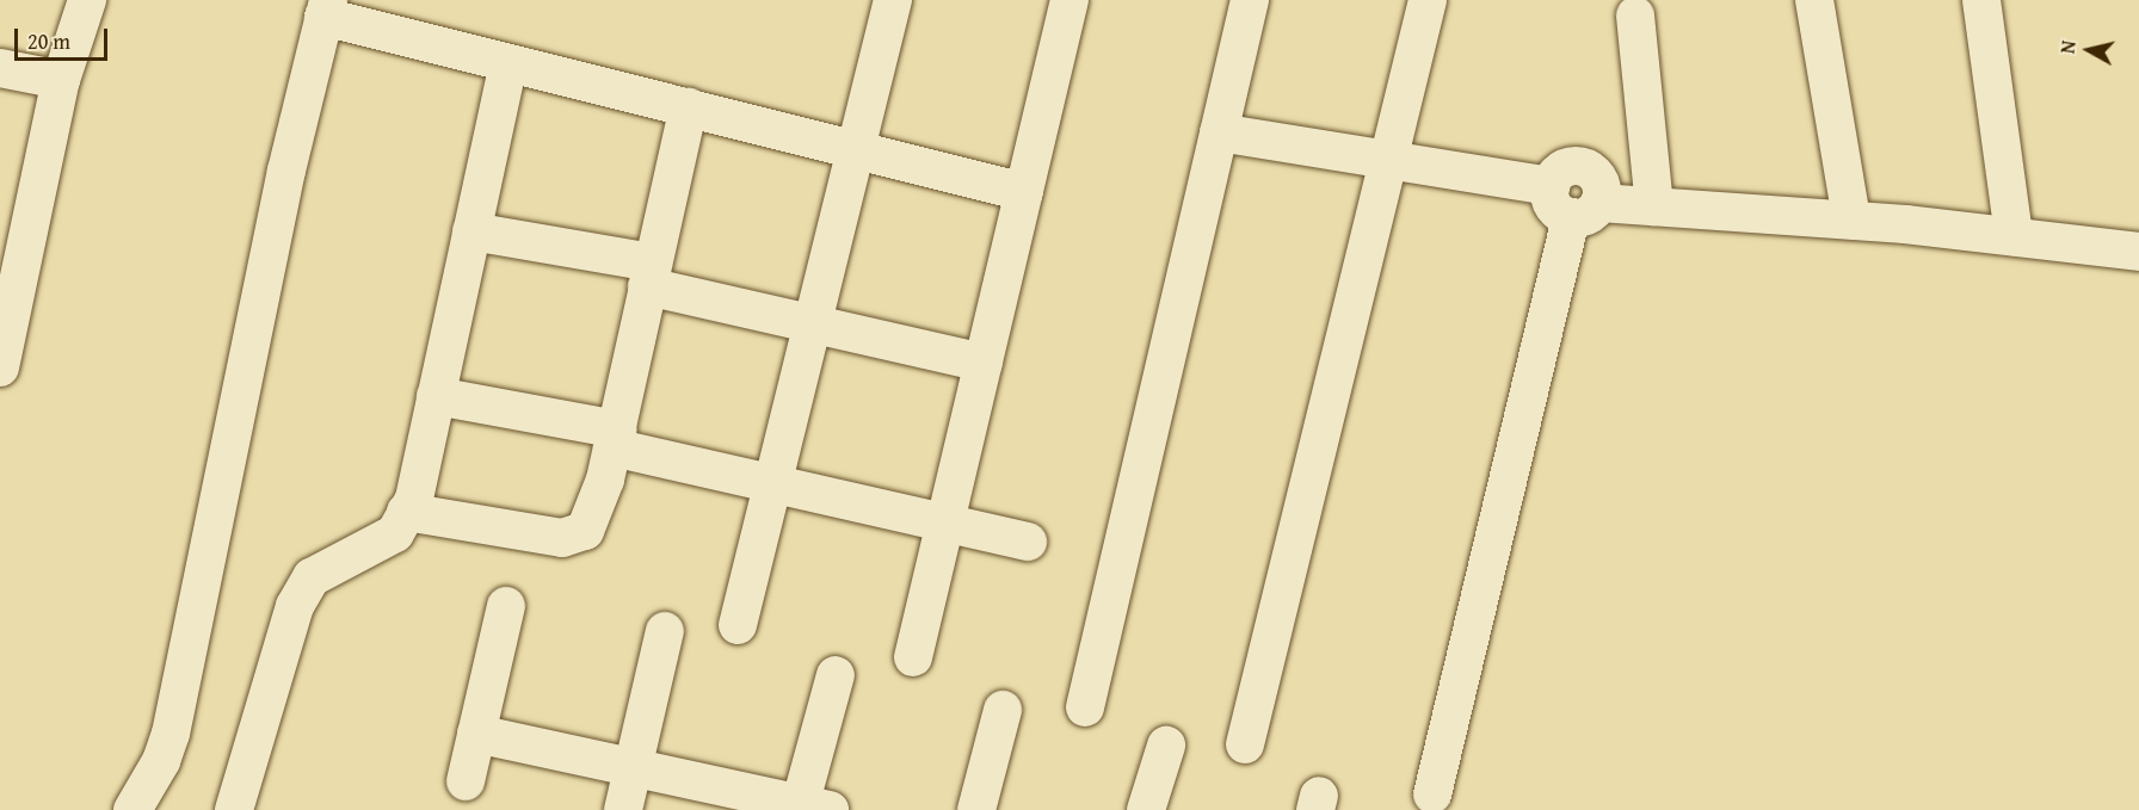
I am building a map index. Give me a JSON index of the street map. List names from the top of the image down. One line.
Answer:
{"scale_bar":"20 m","north":"left"}
